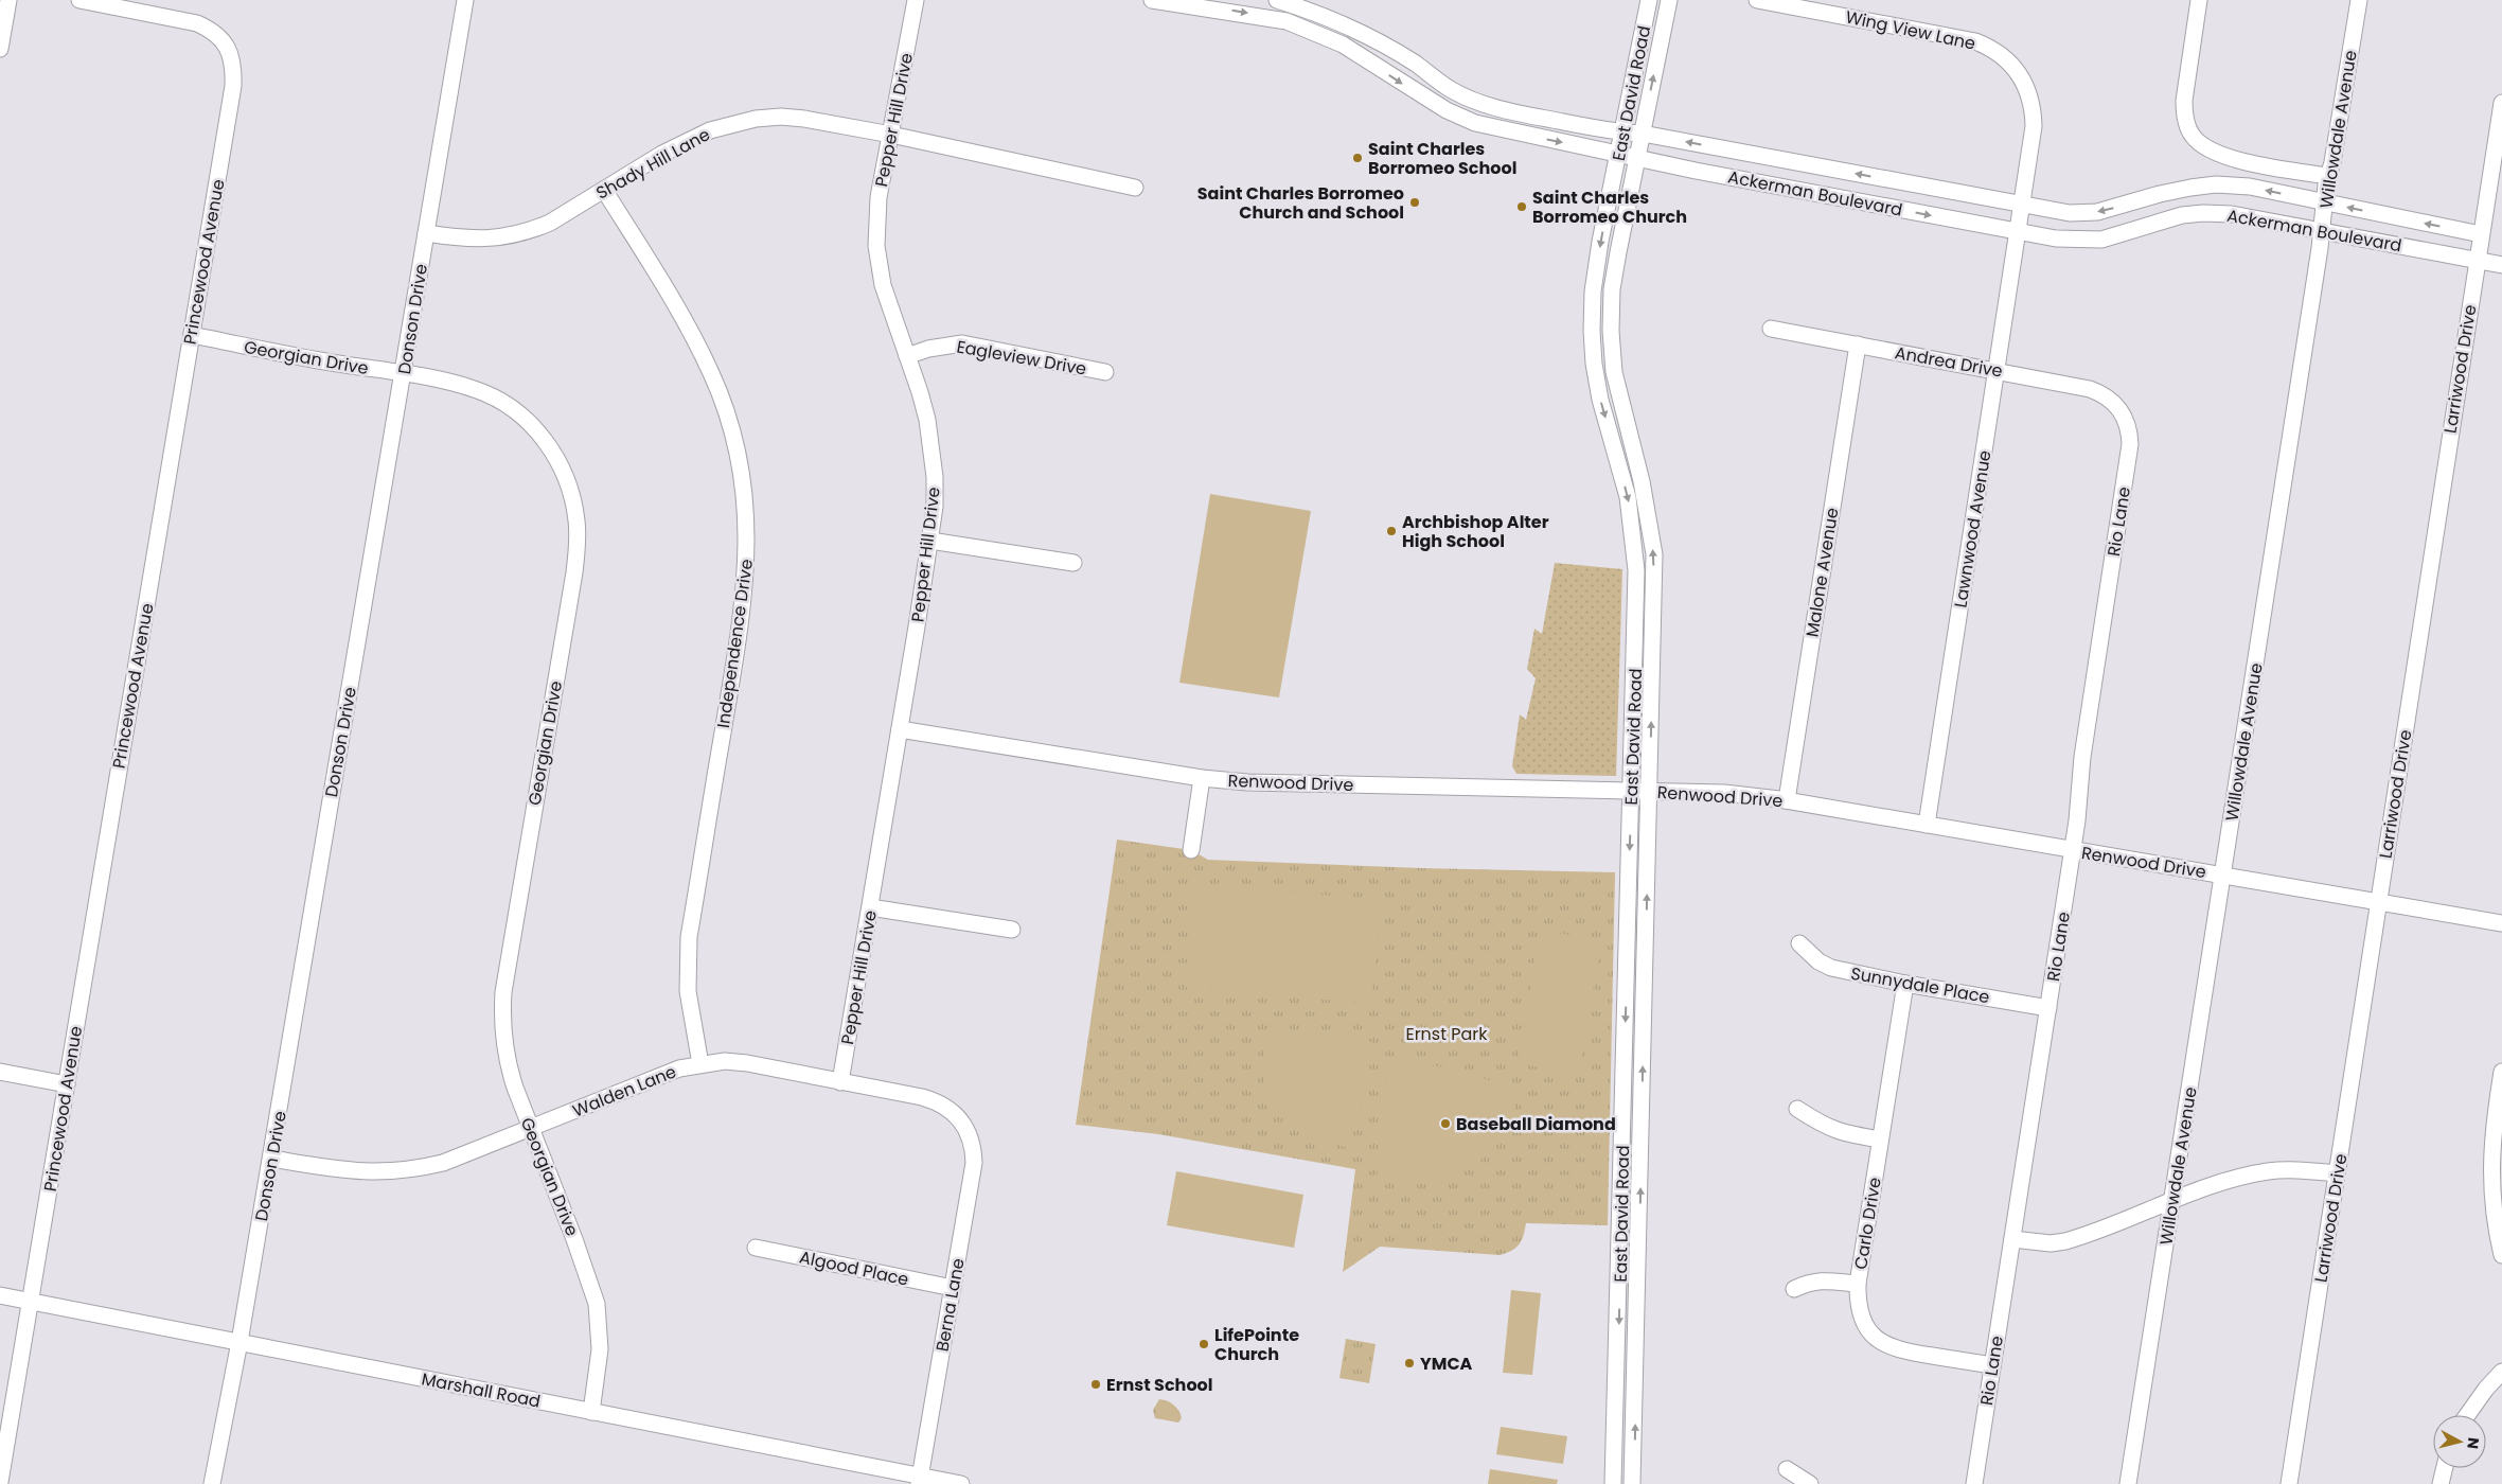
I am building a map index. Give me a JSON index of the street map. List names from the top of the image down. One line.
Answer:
{"streets":{"street":["Wing View Lane","East David Road","Pepper Hill Drive","Willowdale Avenue","Shady Hill Lane","Ackerman Boulevard","Princewood Avenue","Donson Drive","Georgian Drive","Eagleview Drive","Andrea Drive","Larriwood Drive","Rio Lane","Lawnwood Avenue","Malone Avenue","Independence Drive","Renwood Drive","Sunnydale Place","Walden Lane","Carlo Drive","Algood Place","Berna Lane","Marshall Road"]},"crossings":[["Wing View Lane","Ackerman Boulevard"],["Wing View Lane","Lawnwood Avenue"],["East David Road","Ackerman Boulevard"],["East David Road","Renwood Drive"],["Pepper Hill Drive","Shady Hill Lane"],["Pepper Hill Drive","Eagleview Drive"],["Pepper Hill Drive","Renwood Drive"],["Pepper Hill Drive","Walden Lane"],["Willowdale Avenue","Ackerman Boulevard"],["Willowdale Avenue","Renwood Drive"],["Shady Hill Lane","Donson Drive"],["Shady Hill Lane","Independence Drive"],["Ackerman Boulevard","Larriwood Drive"],["Ackerman Boulevard","Lawnwood Avenue"],["Princewood Avenue","Georgian Drive"],["Princewood Avenue","Marshall Road"],["Donson Drive","Georgian Drive"],["Donson Drive","Walden Lane"],["Donson Drive","Marshall Road"],["Georgian Drive","Walden Lane"],["Georgian Drive","Marshall Road"],["Andrea Drive","Rio Lane"],["Andrea Drive","Lawnwood Avenue"],["Andrea Drive","Malone Avenue"],["Larriwood Drive","Renwood Drive"],["Rio Lane","Renwood Drive"],["Rio Lane","Sunnydale Place"],["Rio Lane","Carlo Drive"],["Lawnwood Avenue","Renwood Drive"],["Malone Avenue","Renwood Drive"],["Independence Drive","Walden Lane"],["Sunnydale Place","Carlo Drive"],["Walden Lane","Berna Lane"],["Algood Place","Berna Lane"],["Berna Lane","Marshall Road"]],"parks":["Ernst Park"],"places":["Saint Charles Borromeo School","Saint Charles Borromeo Church and School","Saint Charles Borromeo Church","Archbishop Alter High School","Baseball Diamond","LifePointe Church","YMCA","Ernst School"],"north":"right"}
